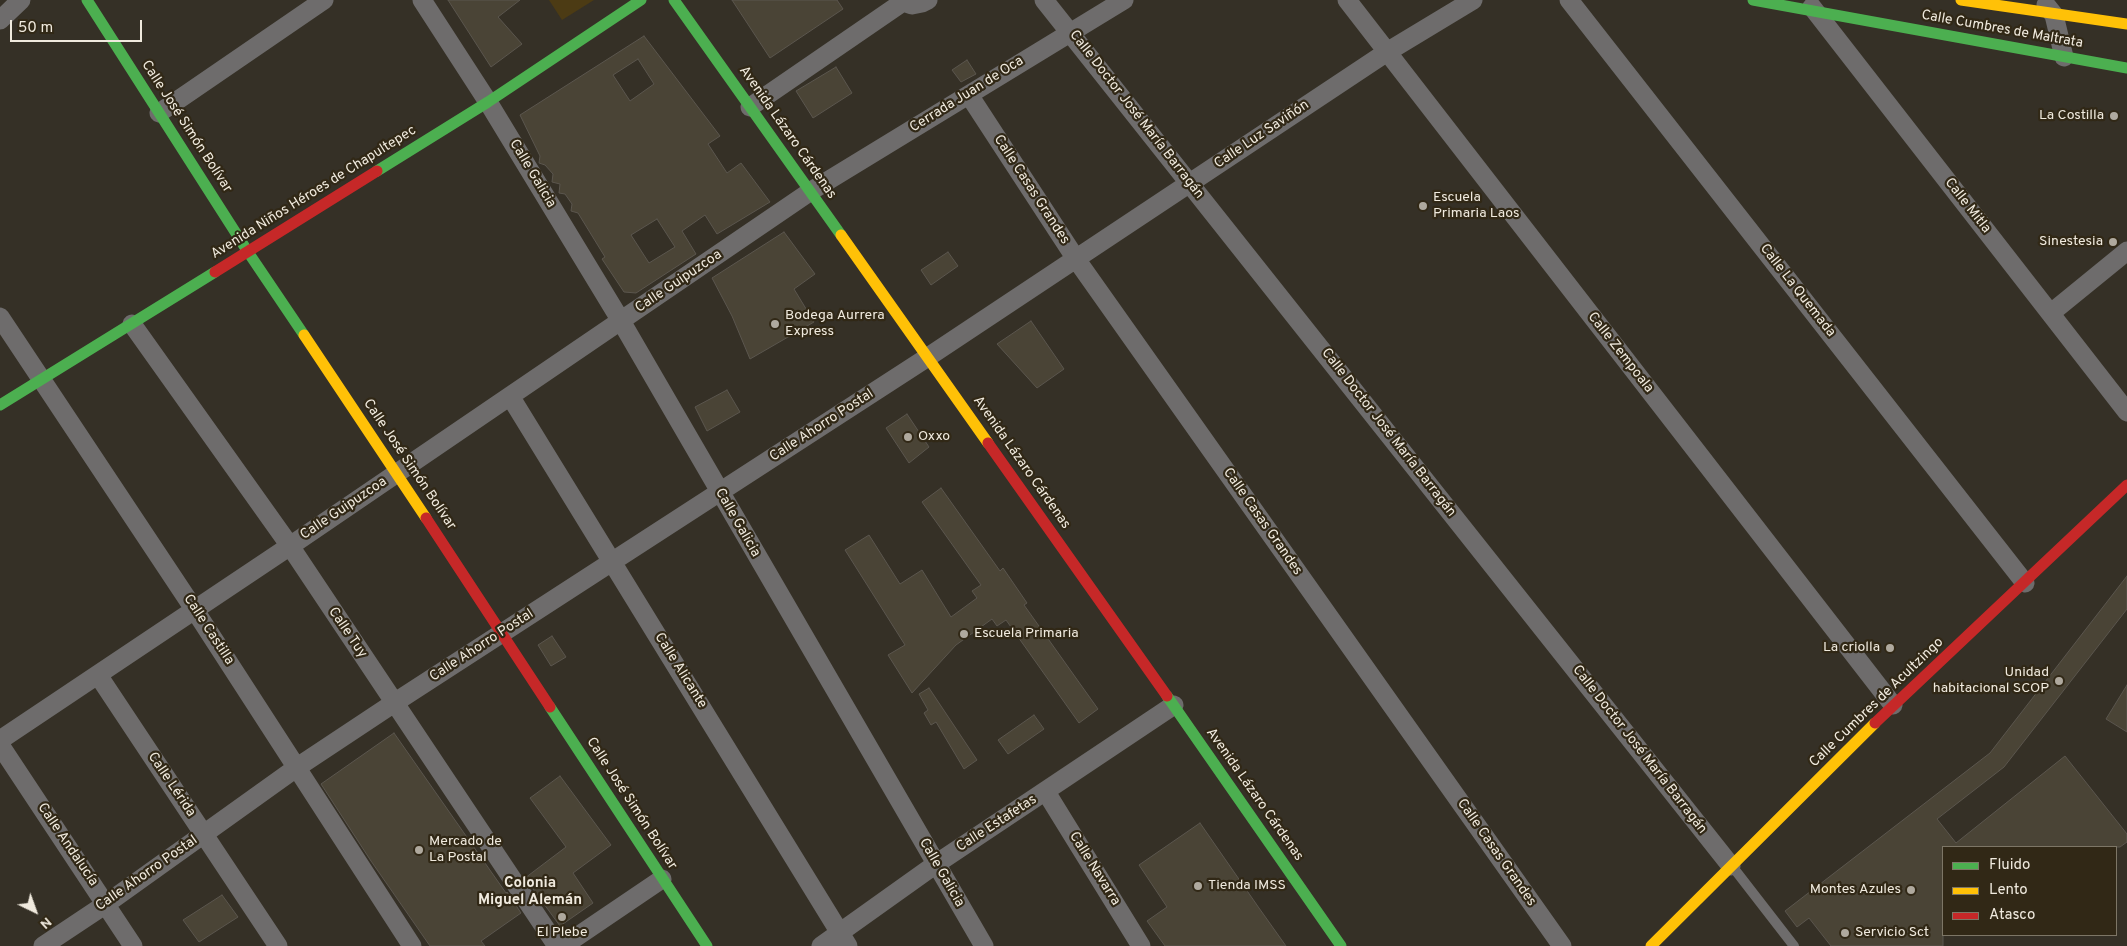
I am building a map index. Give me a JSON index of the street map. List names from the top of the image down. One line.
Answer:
{"streets":{"street":["Calle Cumbres de Maltrata","Cerrada Juan de Oca","Calle Doctor José María Barragán","Calle José Simón Bolívar","Avenida Lázaro Cárdenas","Calle Luz Saviñón","Calle Galicia","Calle Casas Grandes","Avenida Niños Héroes de Chapultepec","Calle Mitla","Calle Guipuzcoa","Calle La Quemada","Calle Zempoala","Calle Ahorro Postal","Calle Castilla","Calle Tuy","Calle Alicante","Calle Cumbres de Acultzingo","Calle Lérida","Calle Estafetas","Calle Andalucía","Calle Navarra"]},"crossings":[["Calle Cumbres de Maltrata","Calle Mitla"],["Cerrada Juan de Oca","Calle Doctor José María Barragán"],["Cerrada Juan de Oca","Avenida Lázaro Cárdenas"],["Cerrada Juan de Oca","Calle Casas Grandes"],["Cerrada Juan de Oca","Calle Guipuzcoa"],["Calle Doctor José María Barragán","Calle Luz Saviñón"],["Calle Doctor José María Barragán","Calle Cumbres de Acultzingo"],["Calle José Simón Bolívar","Avenida Niños Héroes de Chapultepec"],["Calle José Simón Bolívar","Calle Guipuzcoa"],["Calle José Simón Bolívar","Calle Ahorro Postal"],["Avenida Lázaro Cárdenas","Calle Luz Saviñón"],["Avenida Lázaro Cárdenas","Calle Guipuzcoa"],["Avenida Lázaro Cárdenas","Calle Ahorro Postal"],["Avenida Lázaro Cárdenas","Calle Estafetas"],["Calle Luz Saviñón","Calle Casas Grandes"],["Calle Luz Saviñón","Calle Zempoala"],["Calle Luz Saviñón","Calle Ahorro Postal"],["Calle Galicia","Avenida Niños Héroes de Chapultepec"],["Calle Galicia","Calle Guipuzcoa"],["Calle Galicia","Calle Ahorro Postal"],["Calle Galicia","Calle Estafetas"],["Avenida Niños Héroes de Chapultepec","Calle Castilla"],["Avenida Niños Héroes de Chapultepec","Calle Tuy"],["Calle Guipuzcoa","Calle Castilla"],["Calle Guipuzcoa","Calle Tuy"],["Calle Guipuzcoa","Calle Alicante"],["Calle Guipuzcoa","Calle Lérida"],["Calle La Quemada","Calle Cumbres de Acultzingo"],["Calle Zempoala","Calle Cumbres de Acultzingo"],["Calle Ahorro Postal","Calle Castilla"],["Calle Ahorro Postal","Calle Tuy"],["Calle Ahorro Postal","Calle Alicante"],["Calle Ahorro Postal","Calle Lérida"],["Calle Ahorro Postal","Calle Andalucía"],["Calle Alicante","Calle Estafetas"],["Calle Estafetas","Calle Navarra"]],"districts":["Colonia Miguel Alemán"],"places":["La Costilla","Escuela Primaria Laos","Sinestesia","Bodega Aurrera Express","Oxxo","Escuela Primaria","La criolla","Unidad habitacional SCOP","Mercado de La Postal","Tienda IMSS","Montes Azules","El Plebe","Servicio Sct"],"legend":["Fluido","Lento","Atasco"],"scale_bar":"50 m","north":"bottom right"}
